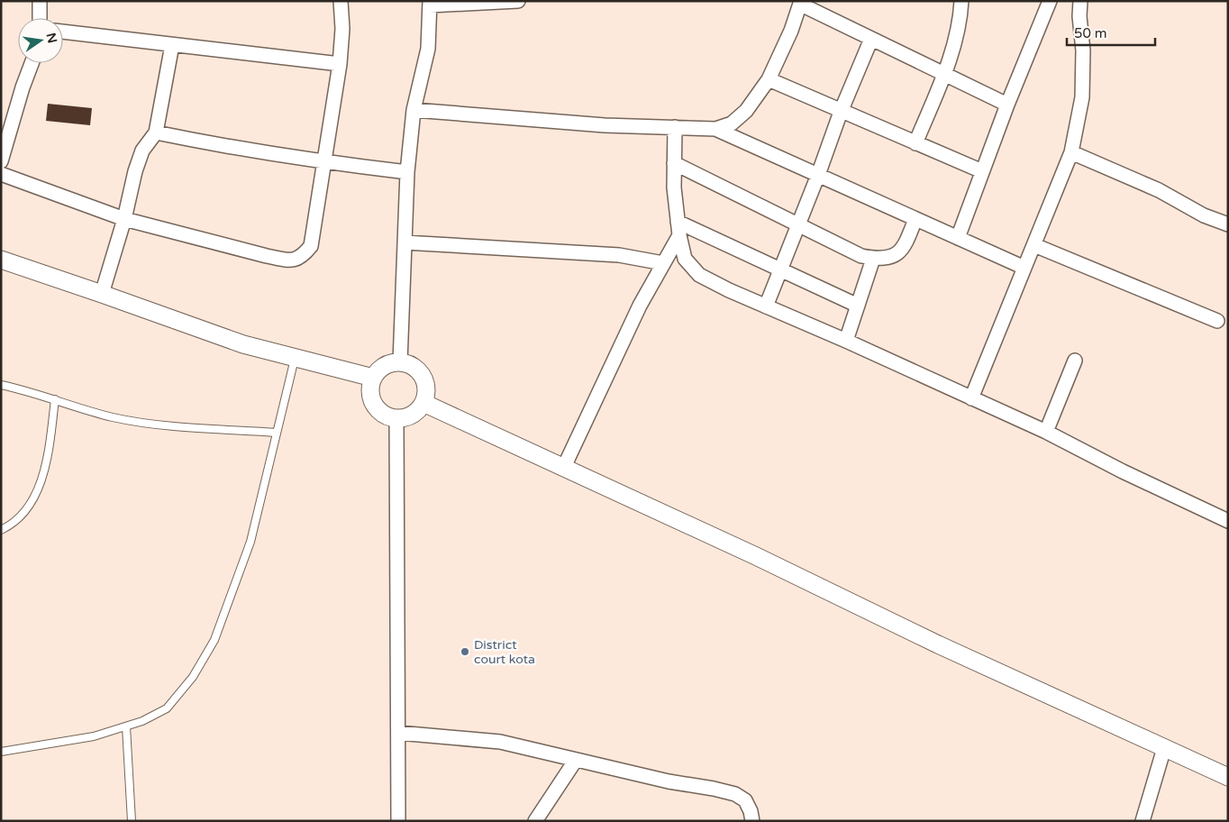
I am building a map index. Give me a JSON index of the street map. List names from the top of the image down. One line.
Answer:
{"places":["District court kota"],"scale_bar":"50 m","north":"right"}
